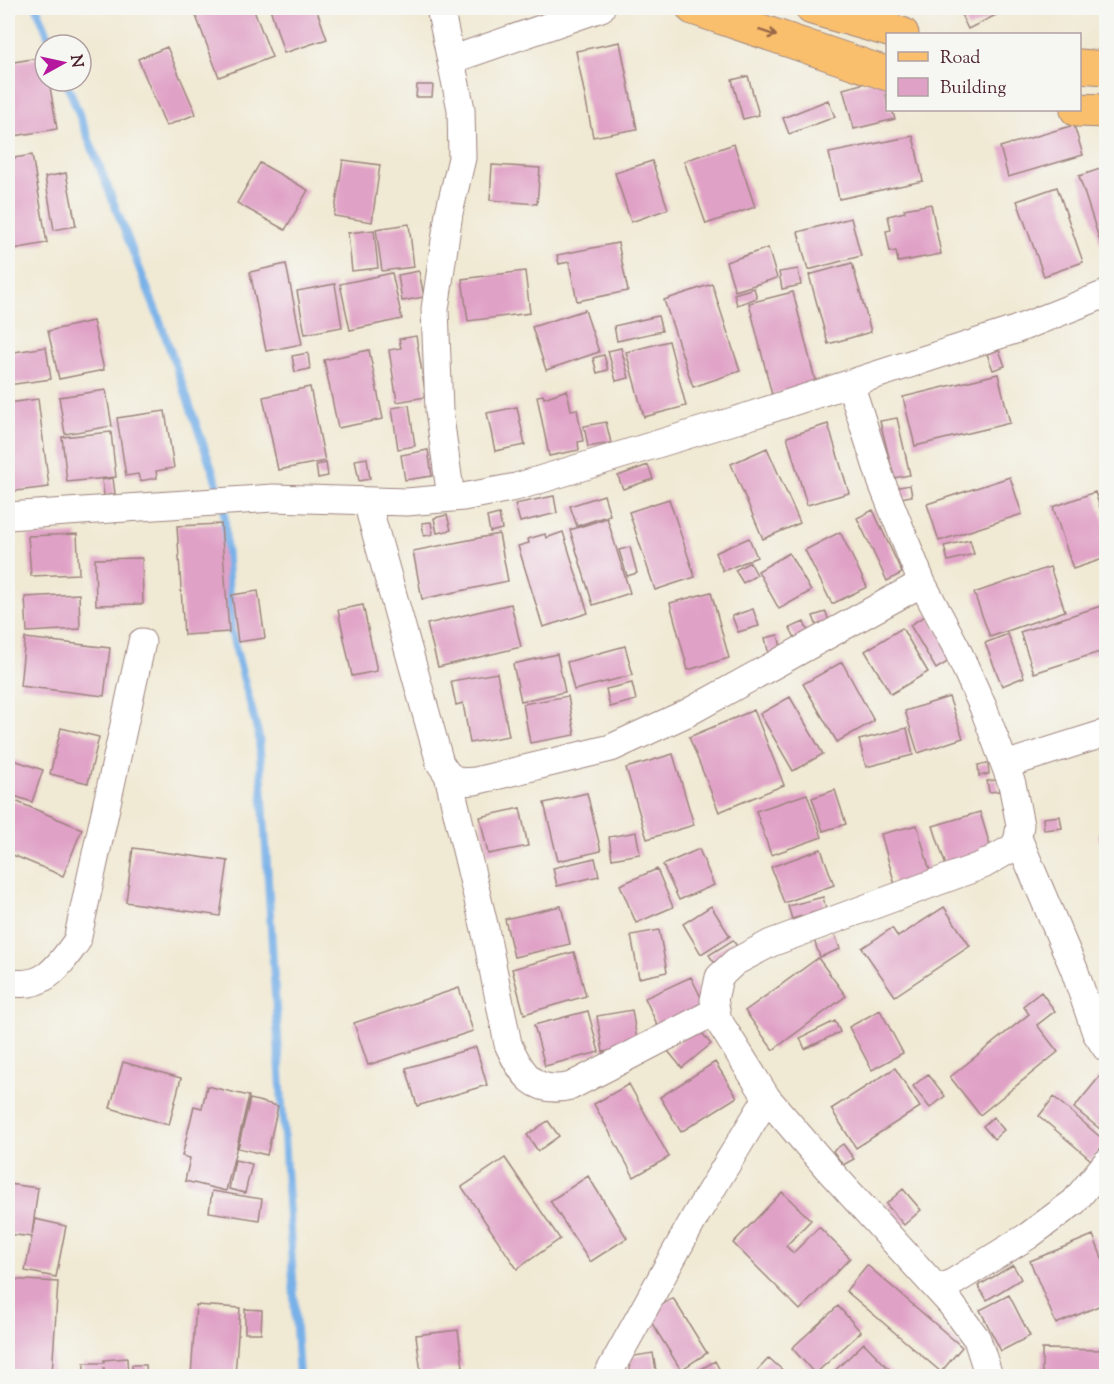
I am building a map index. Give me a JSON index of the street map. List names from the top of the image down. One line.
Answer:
{"legend":["Road","Building"],"north":"right"}
